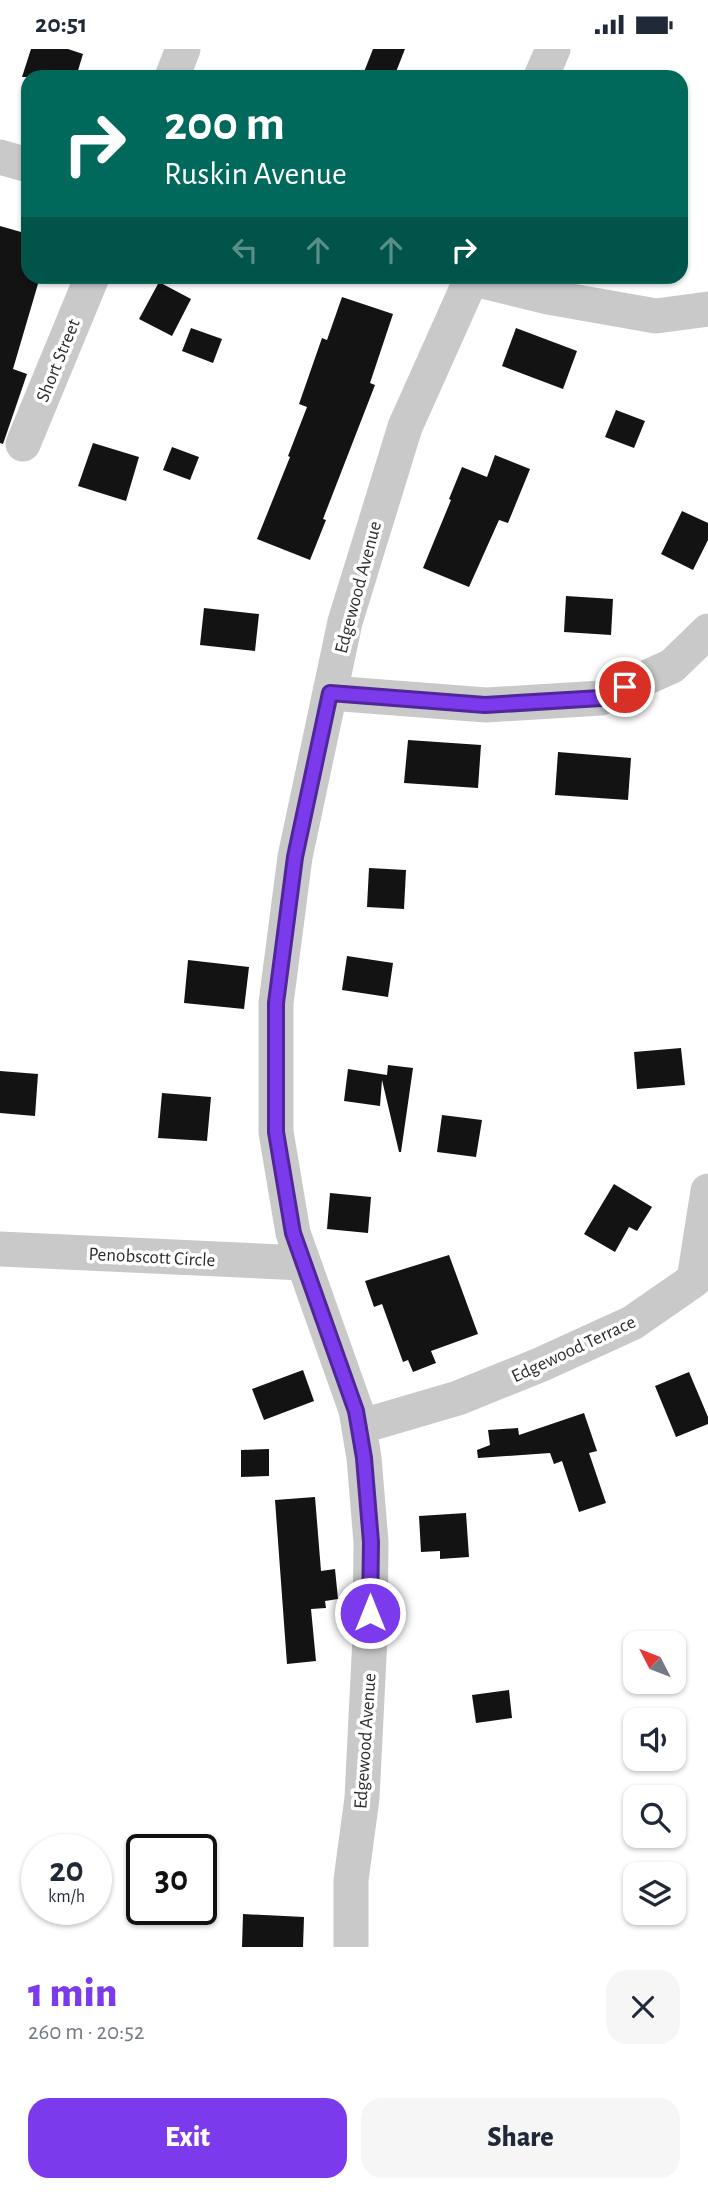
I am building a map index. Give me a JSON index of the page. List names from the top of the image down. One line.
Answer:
{"streets":{"street":["Short Street","Edgewood Avenue","Penobscott Circle","Edgewood Terrace"]},"crossings":[["Edgewood Avenue","Penobscott Circle"],["Edgewood Avenue","Edgewood Terrace"]],"north":"top left","page":{"status":"20:51","turn":["200 m","Ruskin Avenue"],"speed":"20 km/h","limit":"30","heading":["1 min","260 m · 20:52"],"buttons":["Exit","Share"]}}
